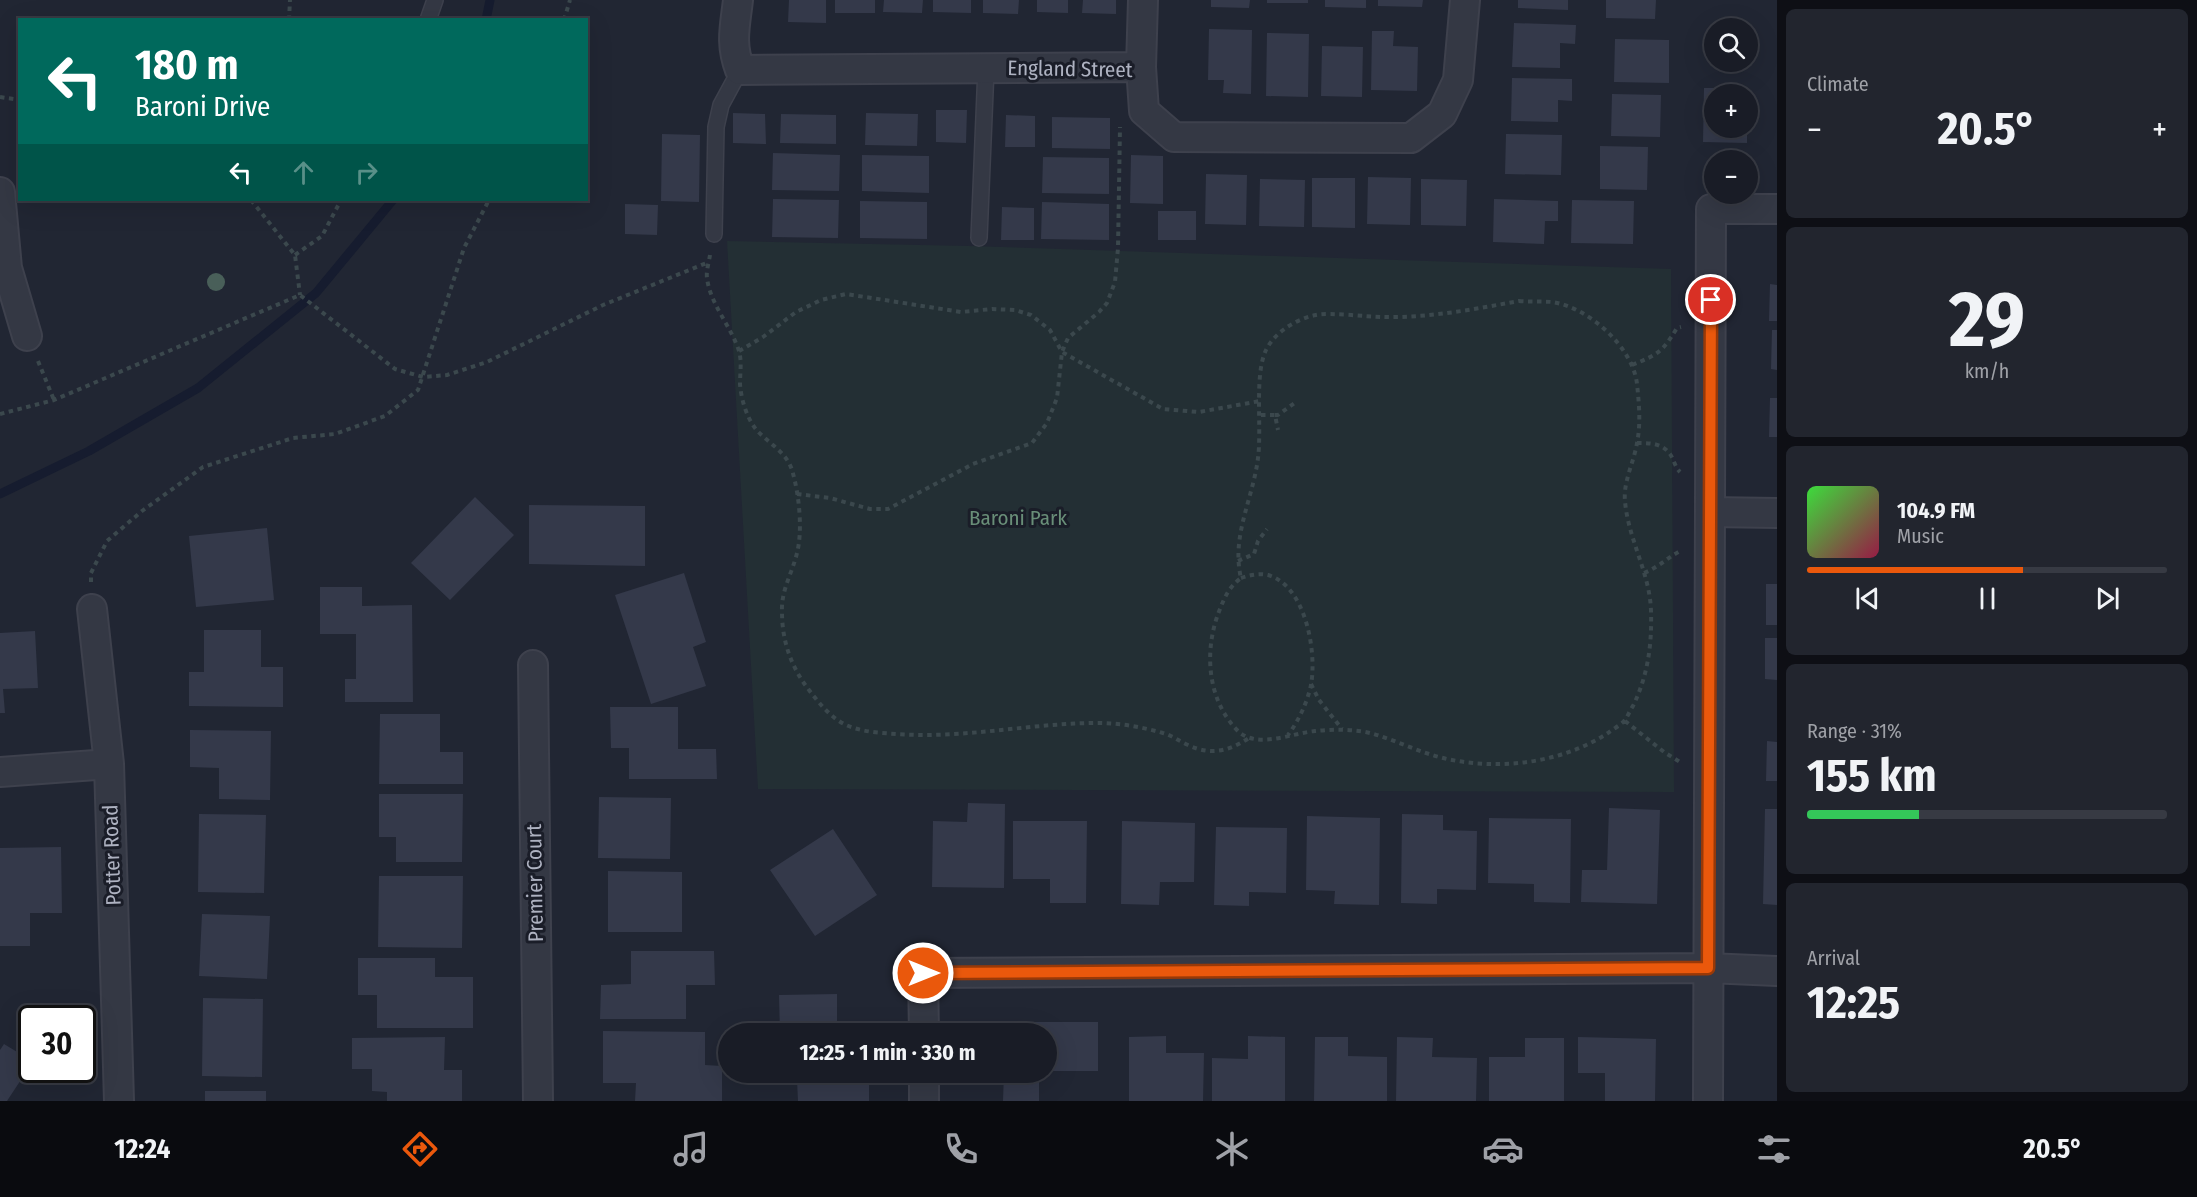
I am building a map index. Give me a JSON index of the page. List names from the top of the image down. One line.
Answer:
{"streets":{"street":["England Street","Potter Road","Premier Court"]},"parks":["Baroni Park"],"page":{"tile":["Climate",["29","km/h"],["Range · 31%","155 km"],["Arrival","12:25"]],"map_buttons":["+","−"],"turn":["180 m","Baroni Drive"],"heat":["−","20.5°","+"],"song":["104.9 FM","Music"],"limit":"30","trip":"12:25 · 1 min · 330 m","tabs":["12:24","20.5°"]}}
